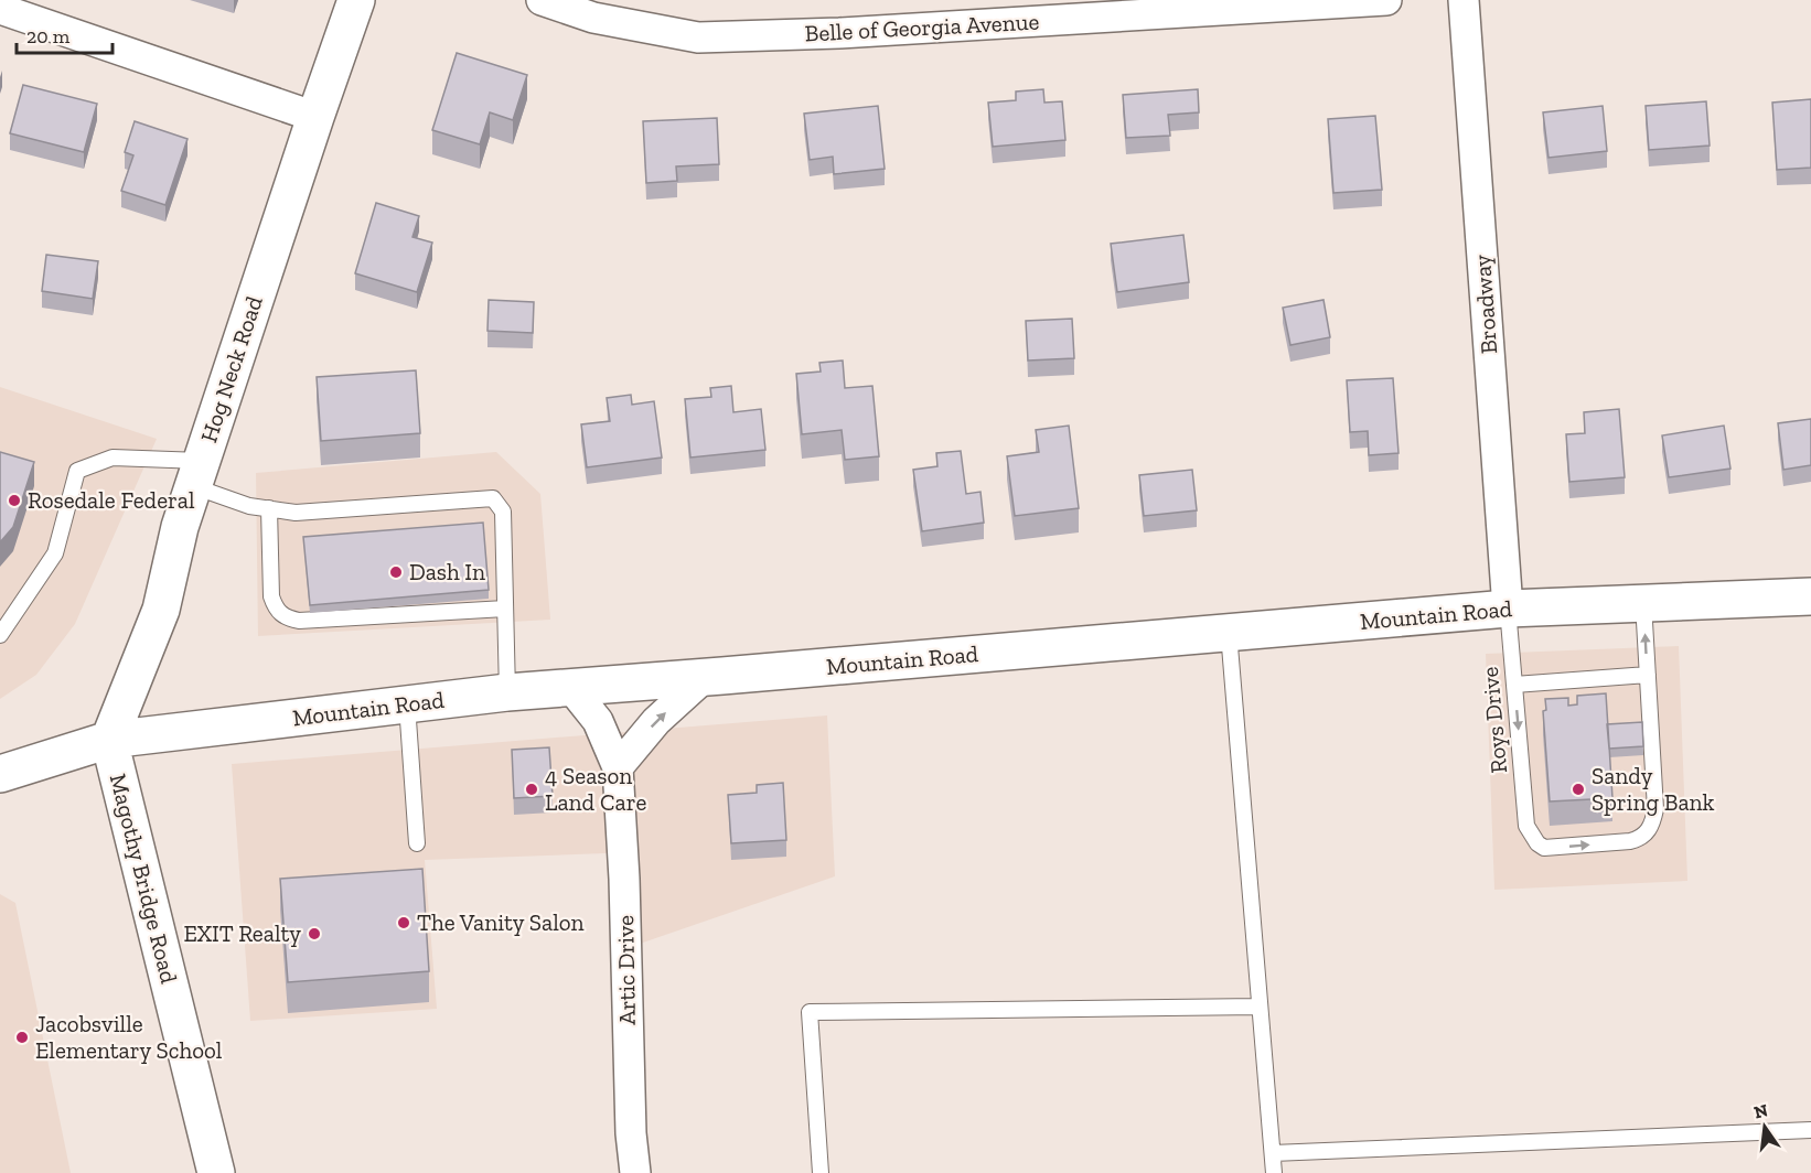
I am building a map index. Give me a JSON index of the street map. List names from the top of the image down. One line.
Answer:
{"streets":{"main road":["Hog Neck Road","Mountain Road","Magothy Bridge Road"],"street":["Belle of Georgia Avenue","Broadway","Artic Drive"],"lane":["Roys Drive"]},"crossings":[["Broadway","Mountain Road"],["Broadway","Roys Drive"],["Hog Neck Road","Mountain Road"],["Hog Neck Road","Magothy Bridge Road"],["Mountain Road","Roys Drive"],["Mountain Road","Magothy Bridge Road"],["Mountain Road","Artic Drive"]],"places":["Rosedale Federal","Dash In","4 Season Land Care","Sandy Spring Bank","The Vanity Salon","EXIT Realty","Jacobsville Elementary School"],"scale_bar":"20 m","north":"top"}
